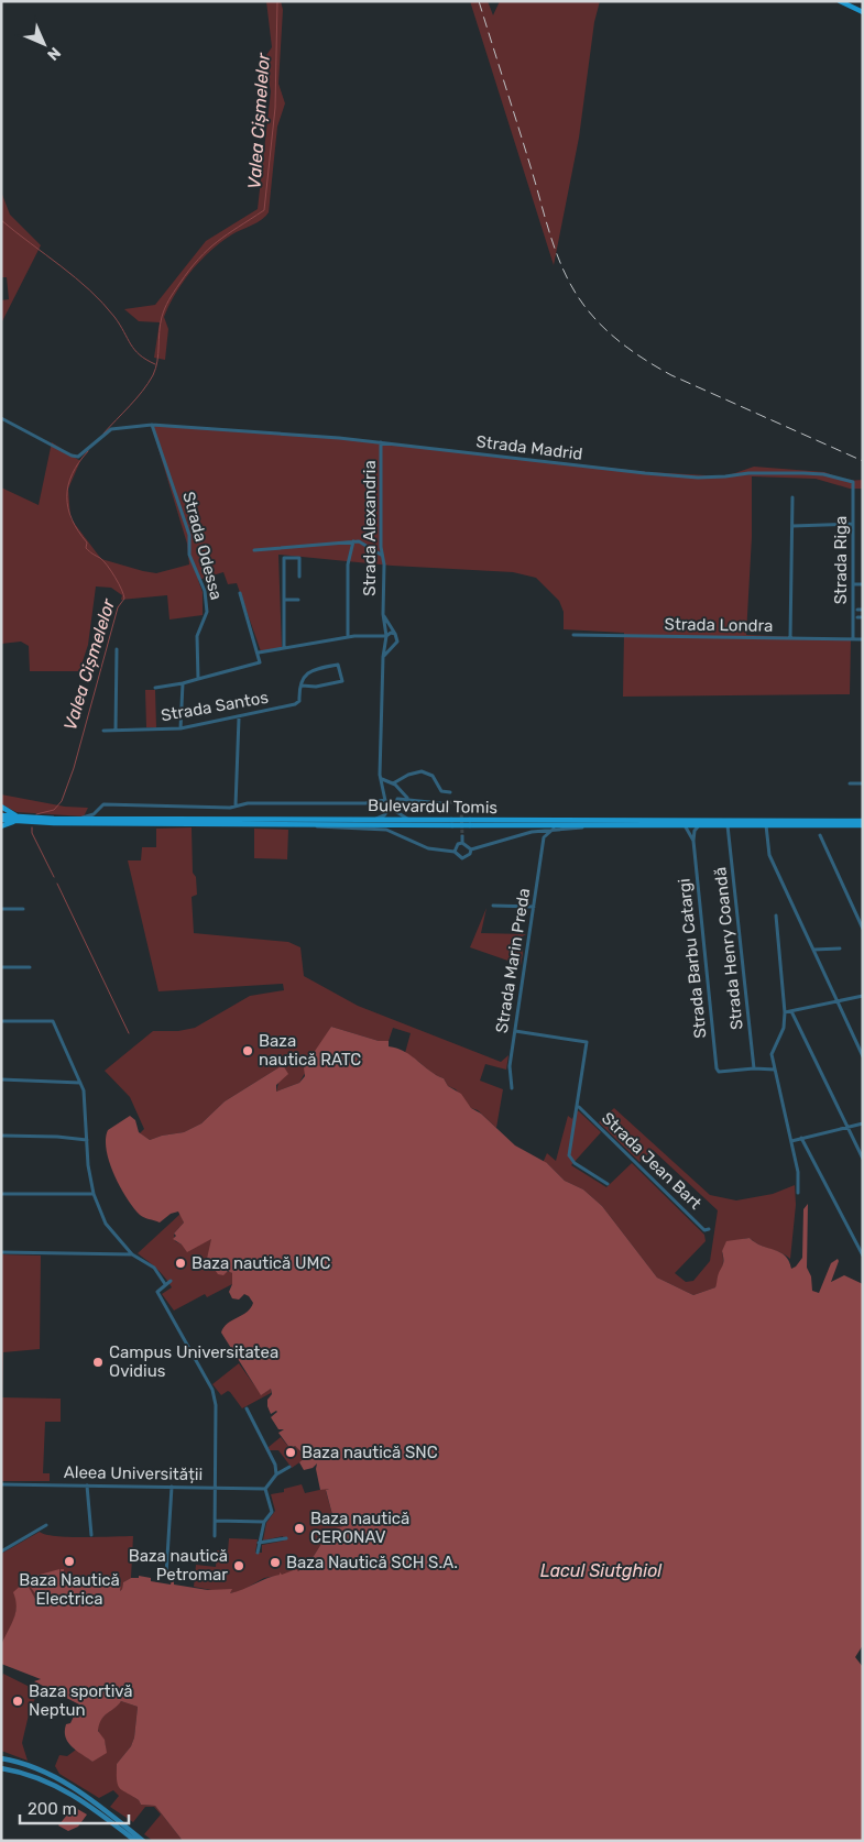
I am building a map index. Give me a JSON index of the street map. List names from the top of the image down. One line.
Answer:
{"streets":{"main road":["Bulevardul Tomis"],"street":["Strada Madrid","Strada Alexandria","Strada Odessa","Strada Riga","Strada Londra","Strada Santos","Strada Henry Coandă","Strada Barbu Catargi","Strada Marin Preda","Strada Jean Bart","Aleea Universității"]},"crossings":[["Strada Madrid","Strada Alexandria"],["Strada Madrid","Strada Odessa"],["Strada Madrid","Strada Riga"],["Strada Riga","Strada Londra"],["Bulevardul Tomis","Strada Henry Coandă"],["Bulevardul Tomis","Strada Barbu Catargi"],["Strada Henry Coandă","Strada Barbu Catargi"]],"water":["Valea Cișmelelor","Lacul Siutghiol"],"places":["Baza nautică RATC","Baza nautică UMC","Campus Universitatea Ovidius","Baza nautică SNC","Baza nautică CERONAV","Baza Nautică Electrica","Baza Nautică SCH S.A.","Baza nautică Petromar","Baza sportivă Neptun"],"scale_bar":"200 m","north":"bottom right"}
